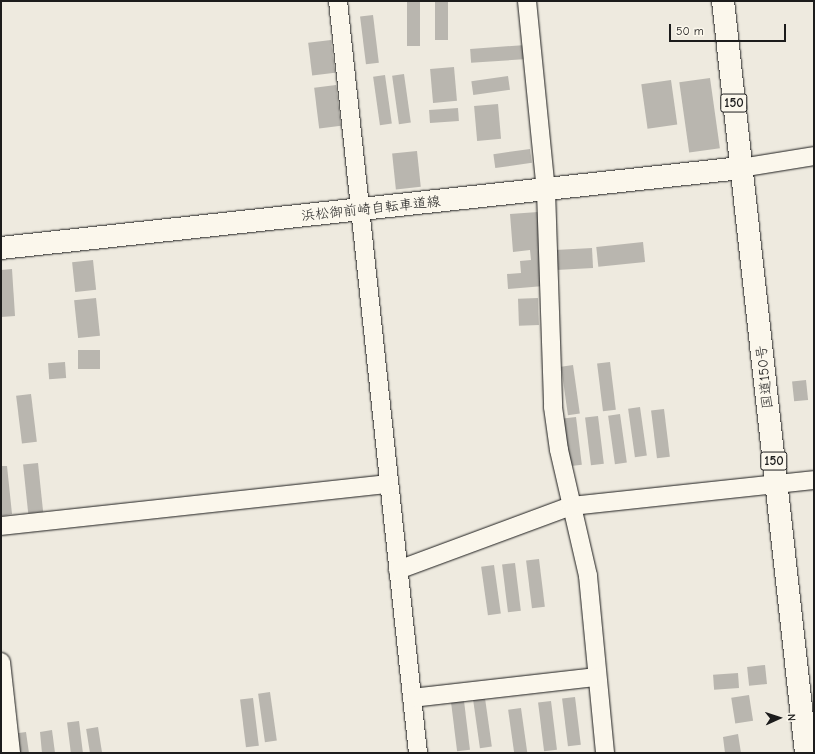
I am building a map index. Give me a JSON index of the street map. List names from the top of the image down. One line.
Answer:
{"streets":{"main road":["150","浜松御前崎自転車道線","国道150号"]},"crossings":[["浜松御前崎自転車道線","国道150号"]],"scale_bar":"50 m","north":"right"}
